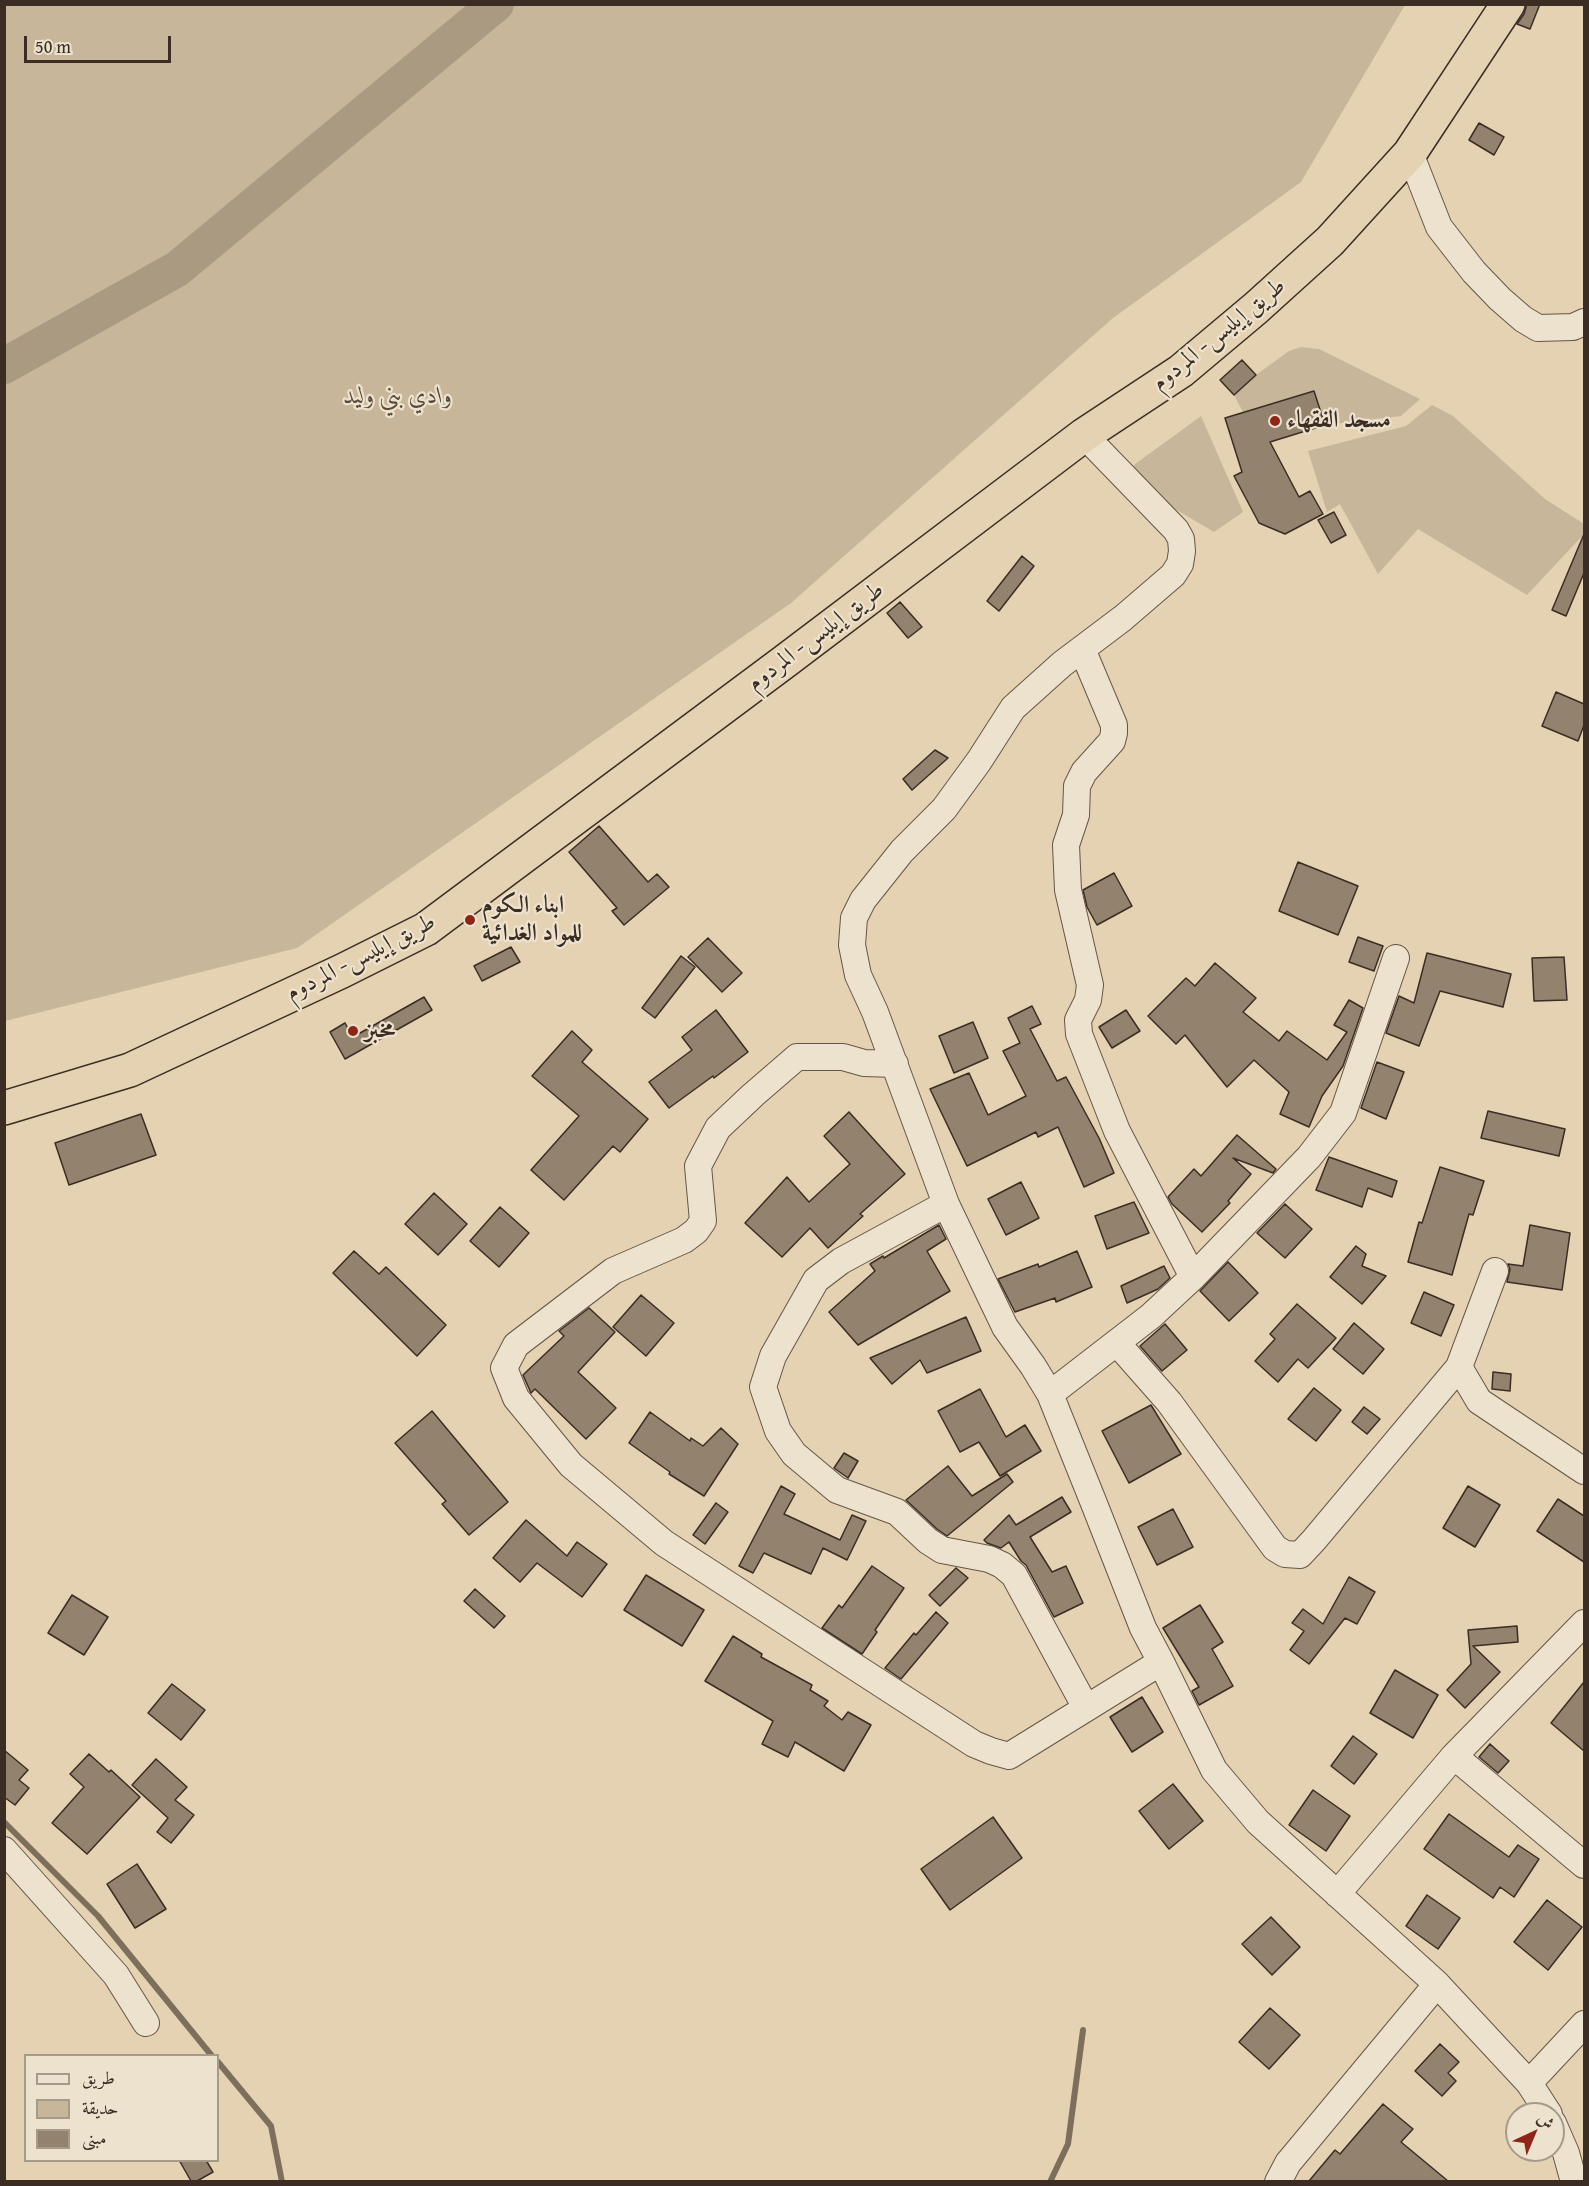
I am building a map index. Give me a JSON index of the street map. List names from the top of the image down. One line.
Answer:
{"streets":{"highway":["طريق إيليس- المردوم"]},"parks":["وادي بني وليد"],"places":["مسجد الفقهاء","ابناء الكوم للمواد الغدائية","مخبز"],"legend":["طريق","حديقة","مبنى"],"scale_bar":"50 m","north":"top right"}
